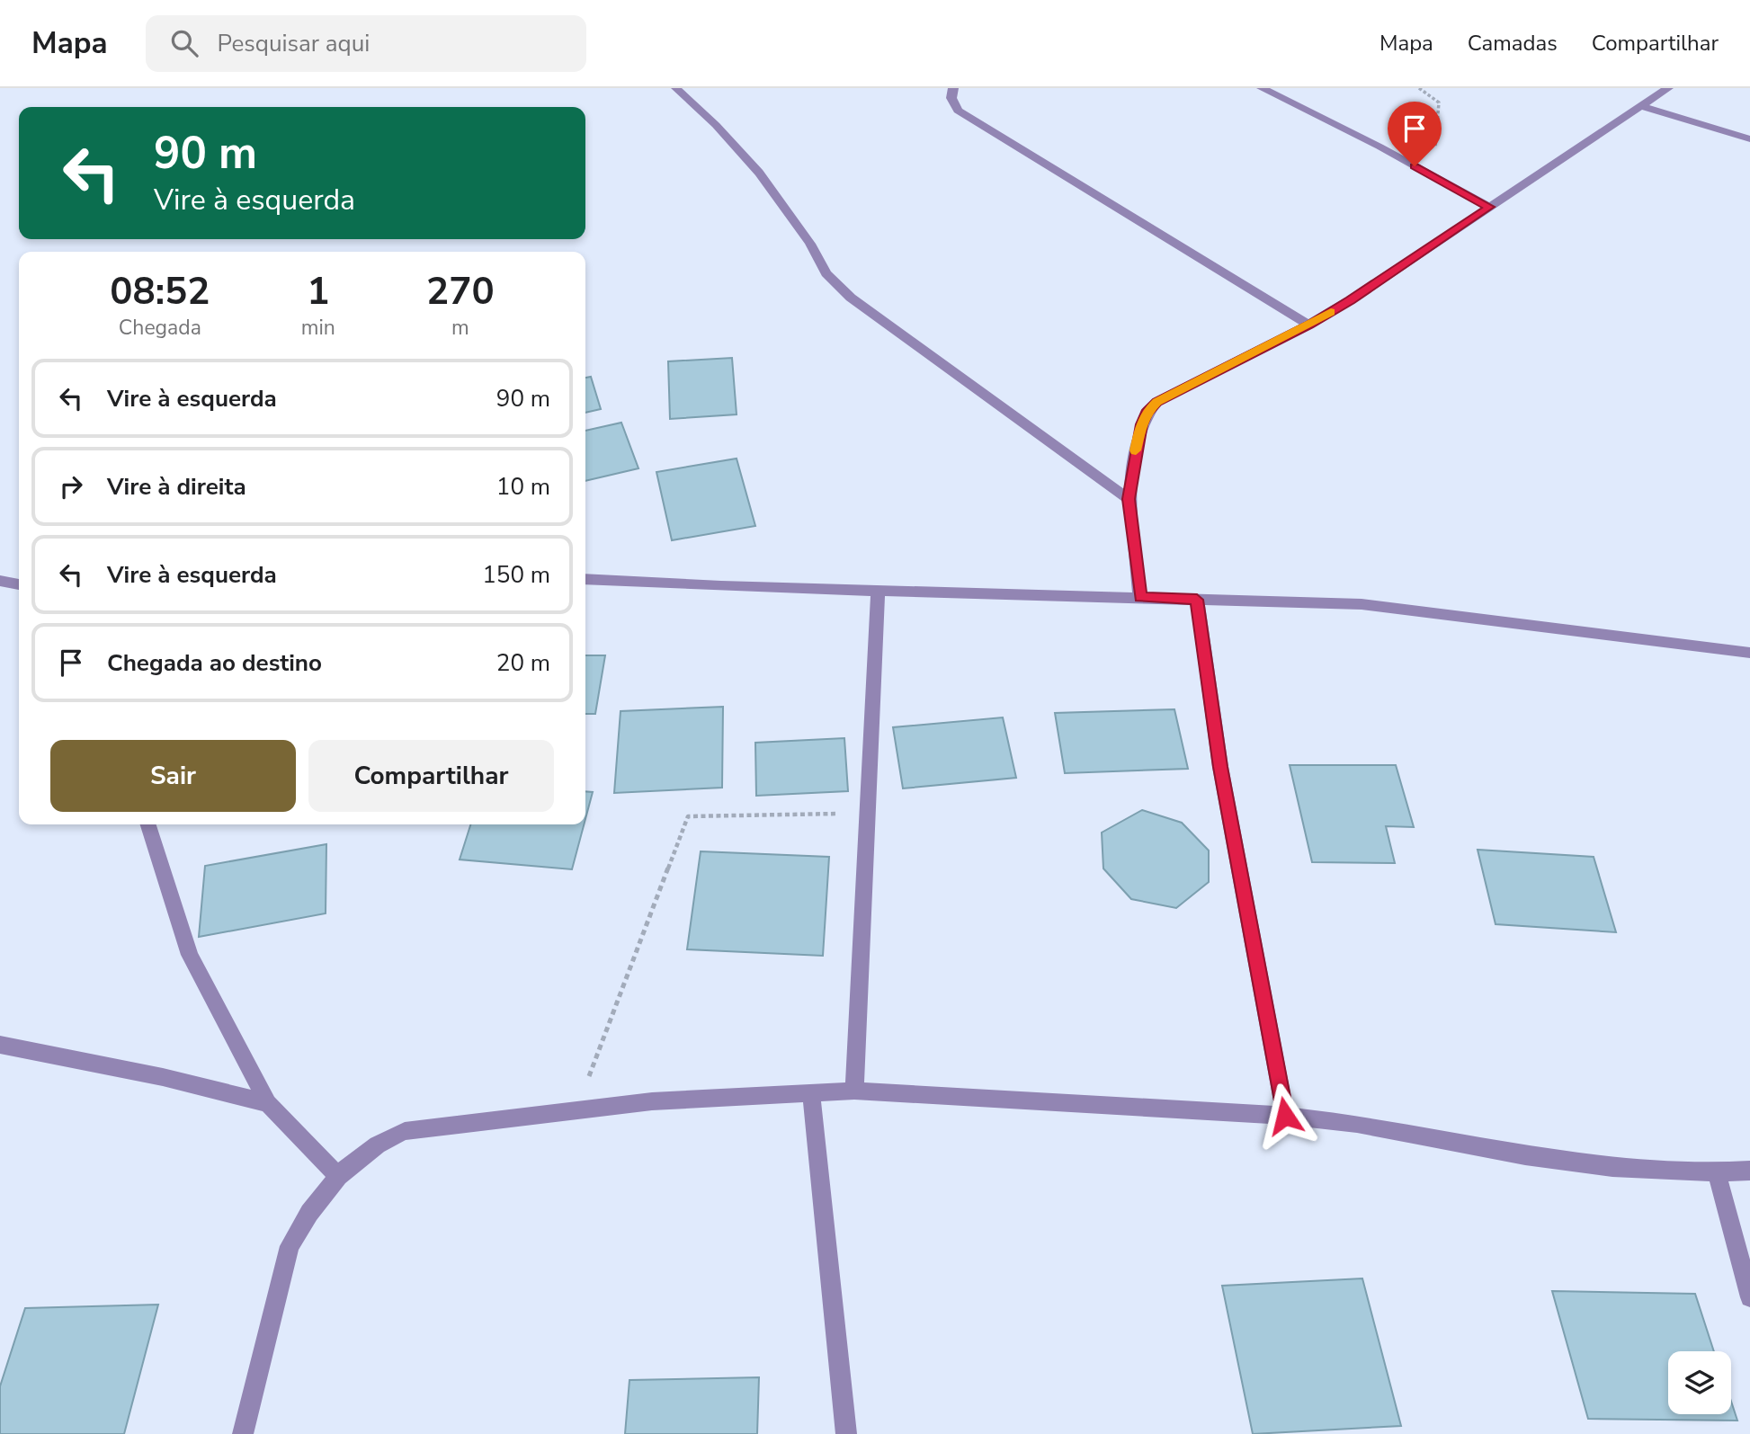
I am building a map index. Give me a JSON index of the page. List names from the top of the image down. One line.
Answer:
{"page":{"header":"Mapa","search":"Pesquisar aqui","nav":["Mapa","Camadas","Compartilhar"],"turn":["90 m","Vire à esquerda"],"eta":["08:52","Chegada","1","min","270","m"],"list":[{"name":"Vire à esquerda","value":"90 m"},{"name":"Vire à direita","value":"10 m"},{"name":"Vire à esquerda","value":"150 m"},{"name":"Chegada ao destino","value":"20 m"}],"buttons":["Sair","Compartilhar"]}}
